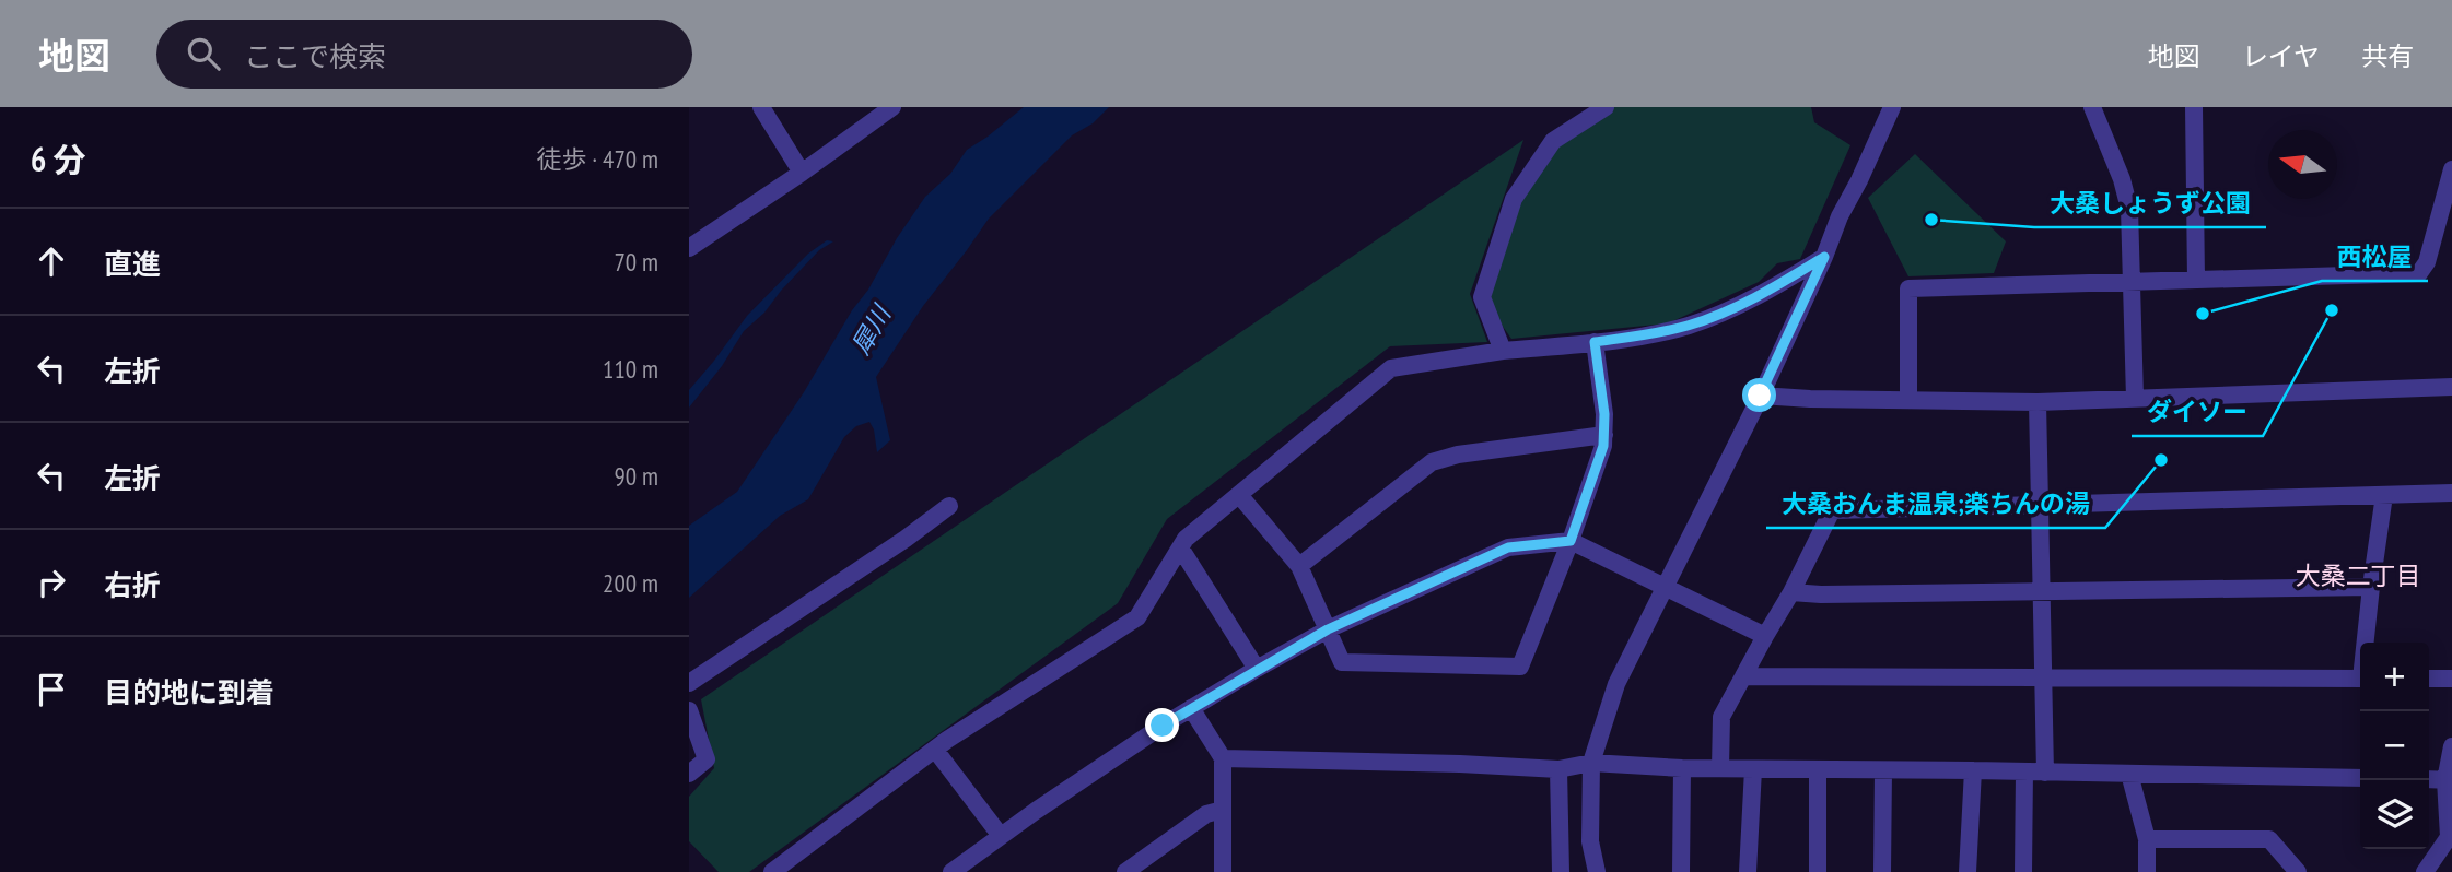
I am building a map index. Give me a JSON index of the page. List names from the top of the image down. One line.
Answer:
{"districts":["大桑二丁目"],"water":["犀川"],"places":["大桑しょうず公園","ダイソー","西松屋","大桑おんま温泉;楽ちんの湯"],"north":"left","page":{"header":"地図","search":"ここで検索","nav":["地図","レイヤ","共有"],"heading":["6 分","徒歩 · 470 m"],"list":[["直進","70 m"],["左折","110 m"],["左折","90 m"],["右折","200 m"],"目的地に到着"],"map_buttons":["+","−"]}}
